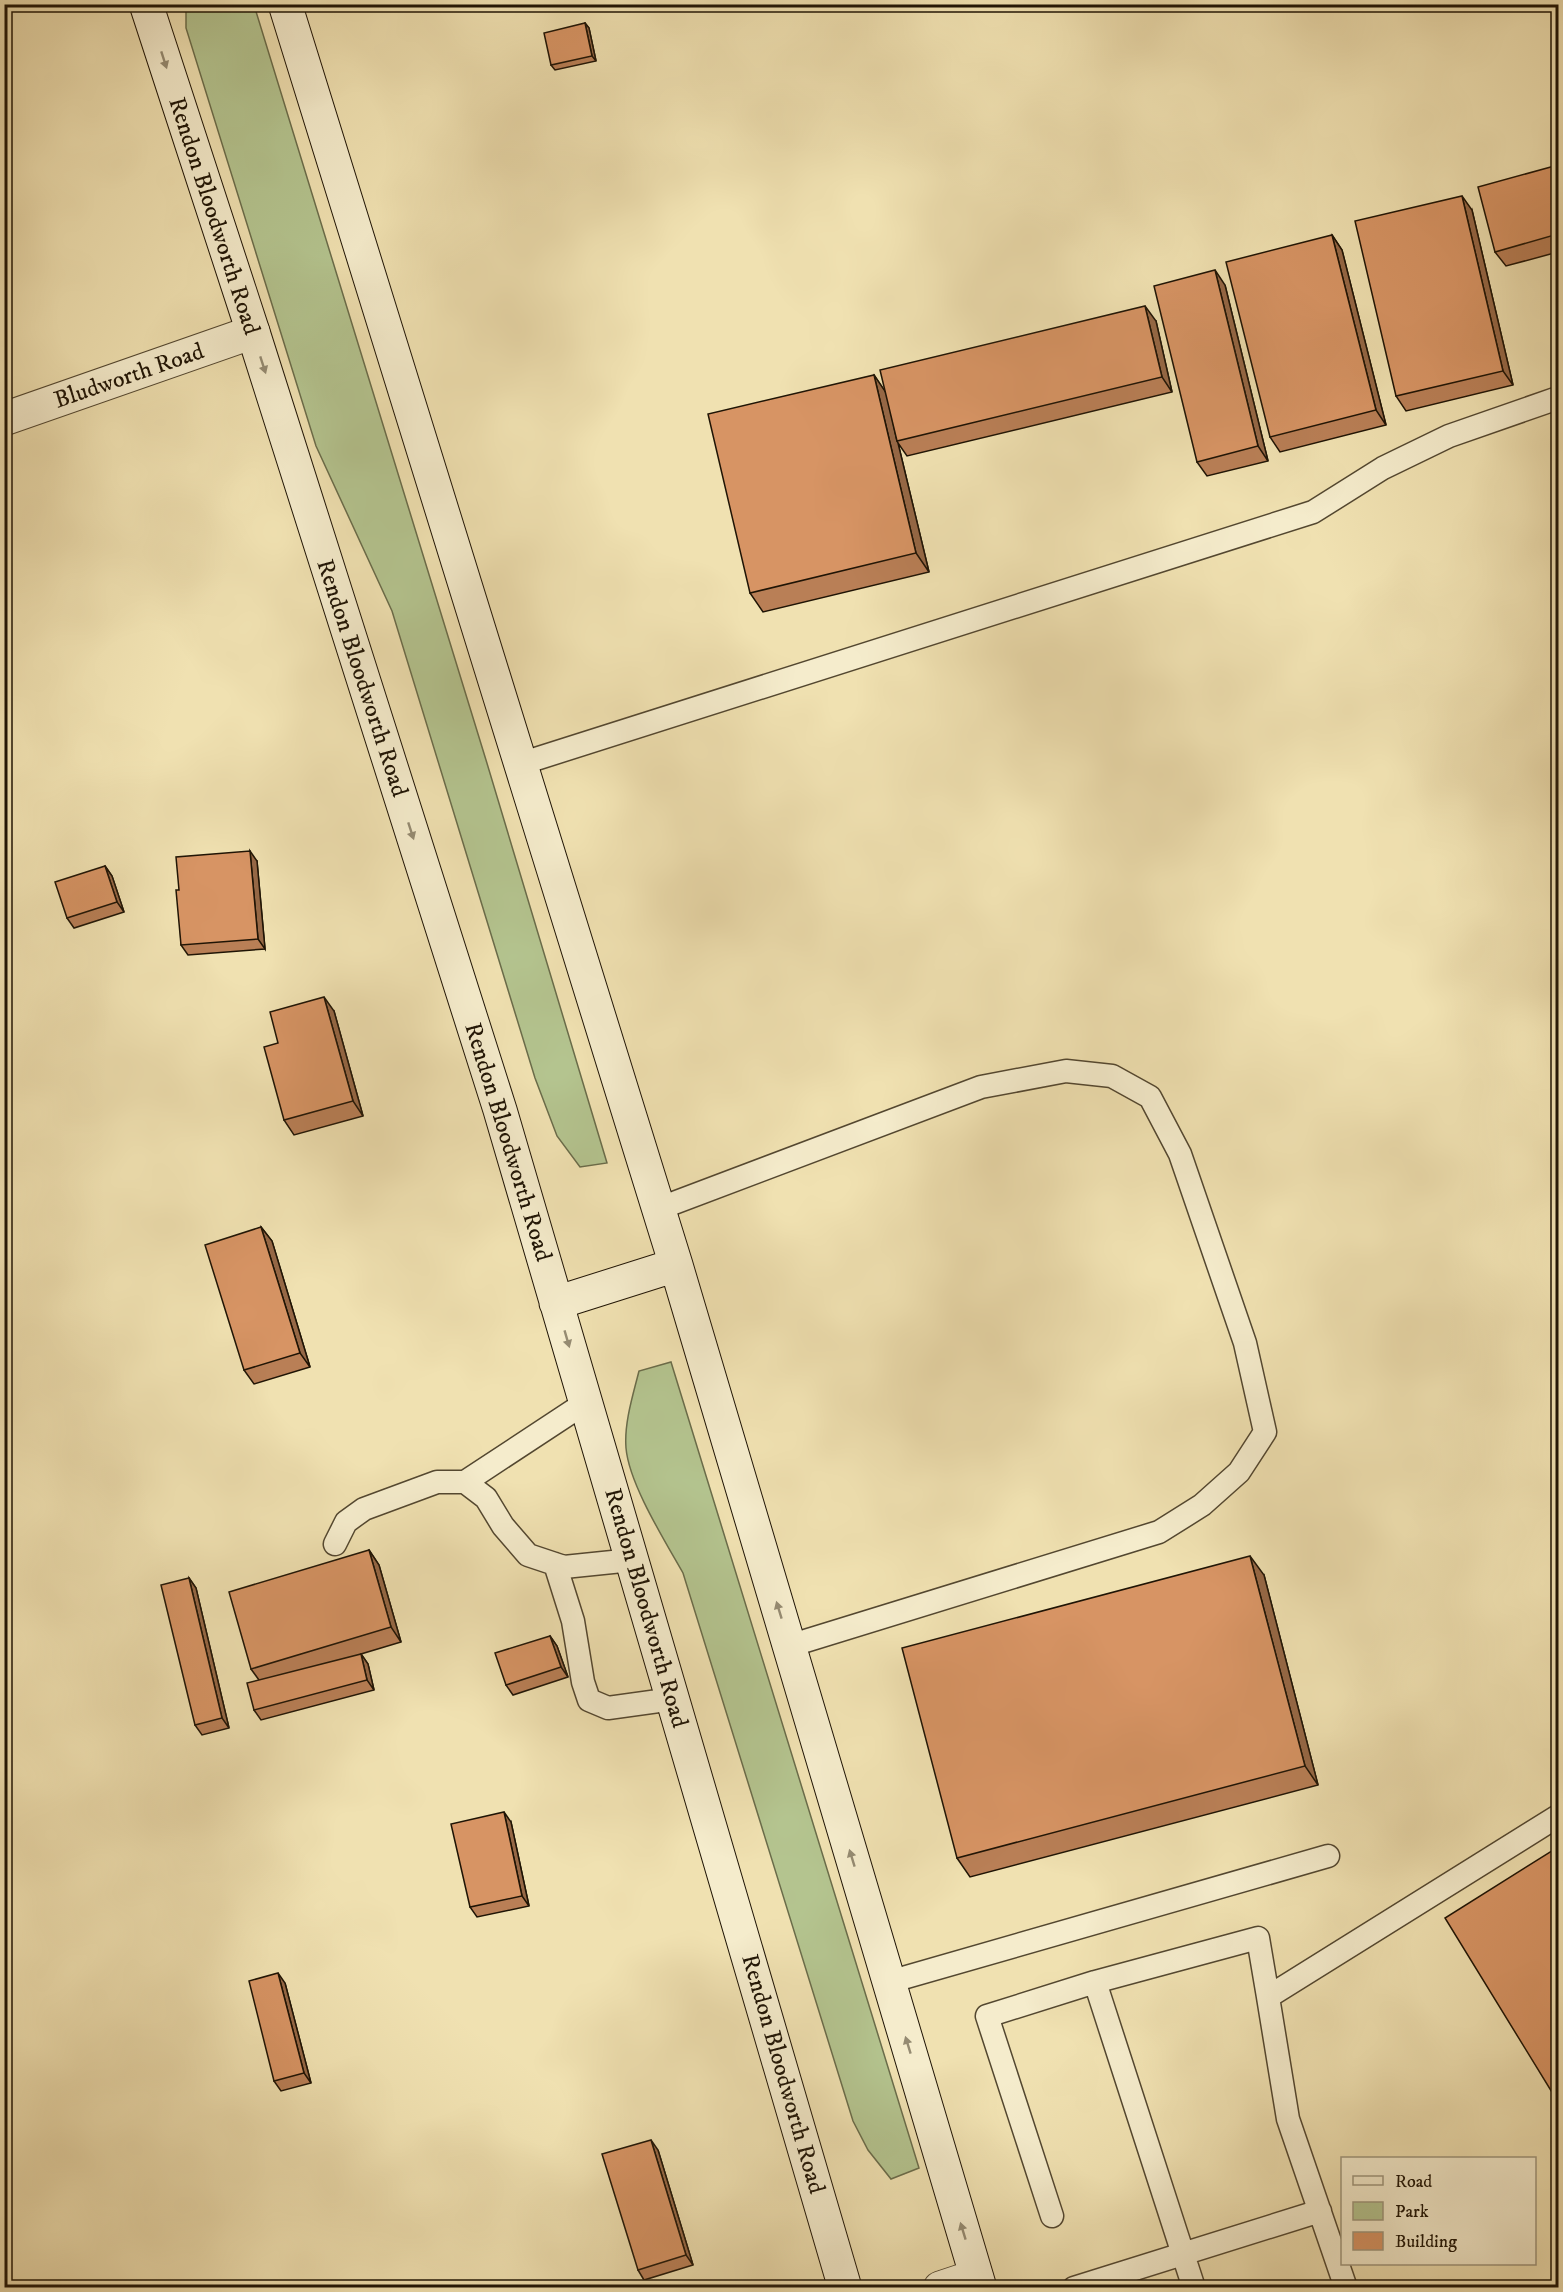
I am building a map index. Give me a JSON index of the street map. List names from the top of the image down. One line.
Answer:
{"streets":{"main road":["Rendon Bloodworth Road","Bludworth Road"]},"crossings":[["Rendon Bloodworth Road","Bludworth Road"]],"legend":["Road","Park","Building"]}
